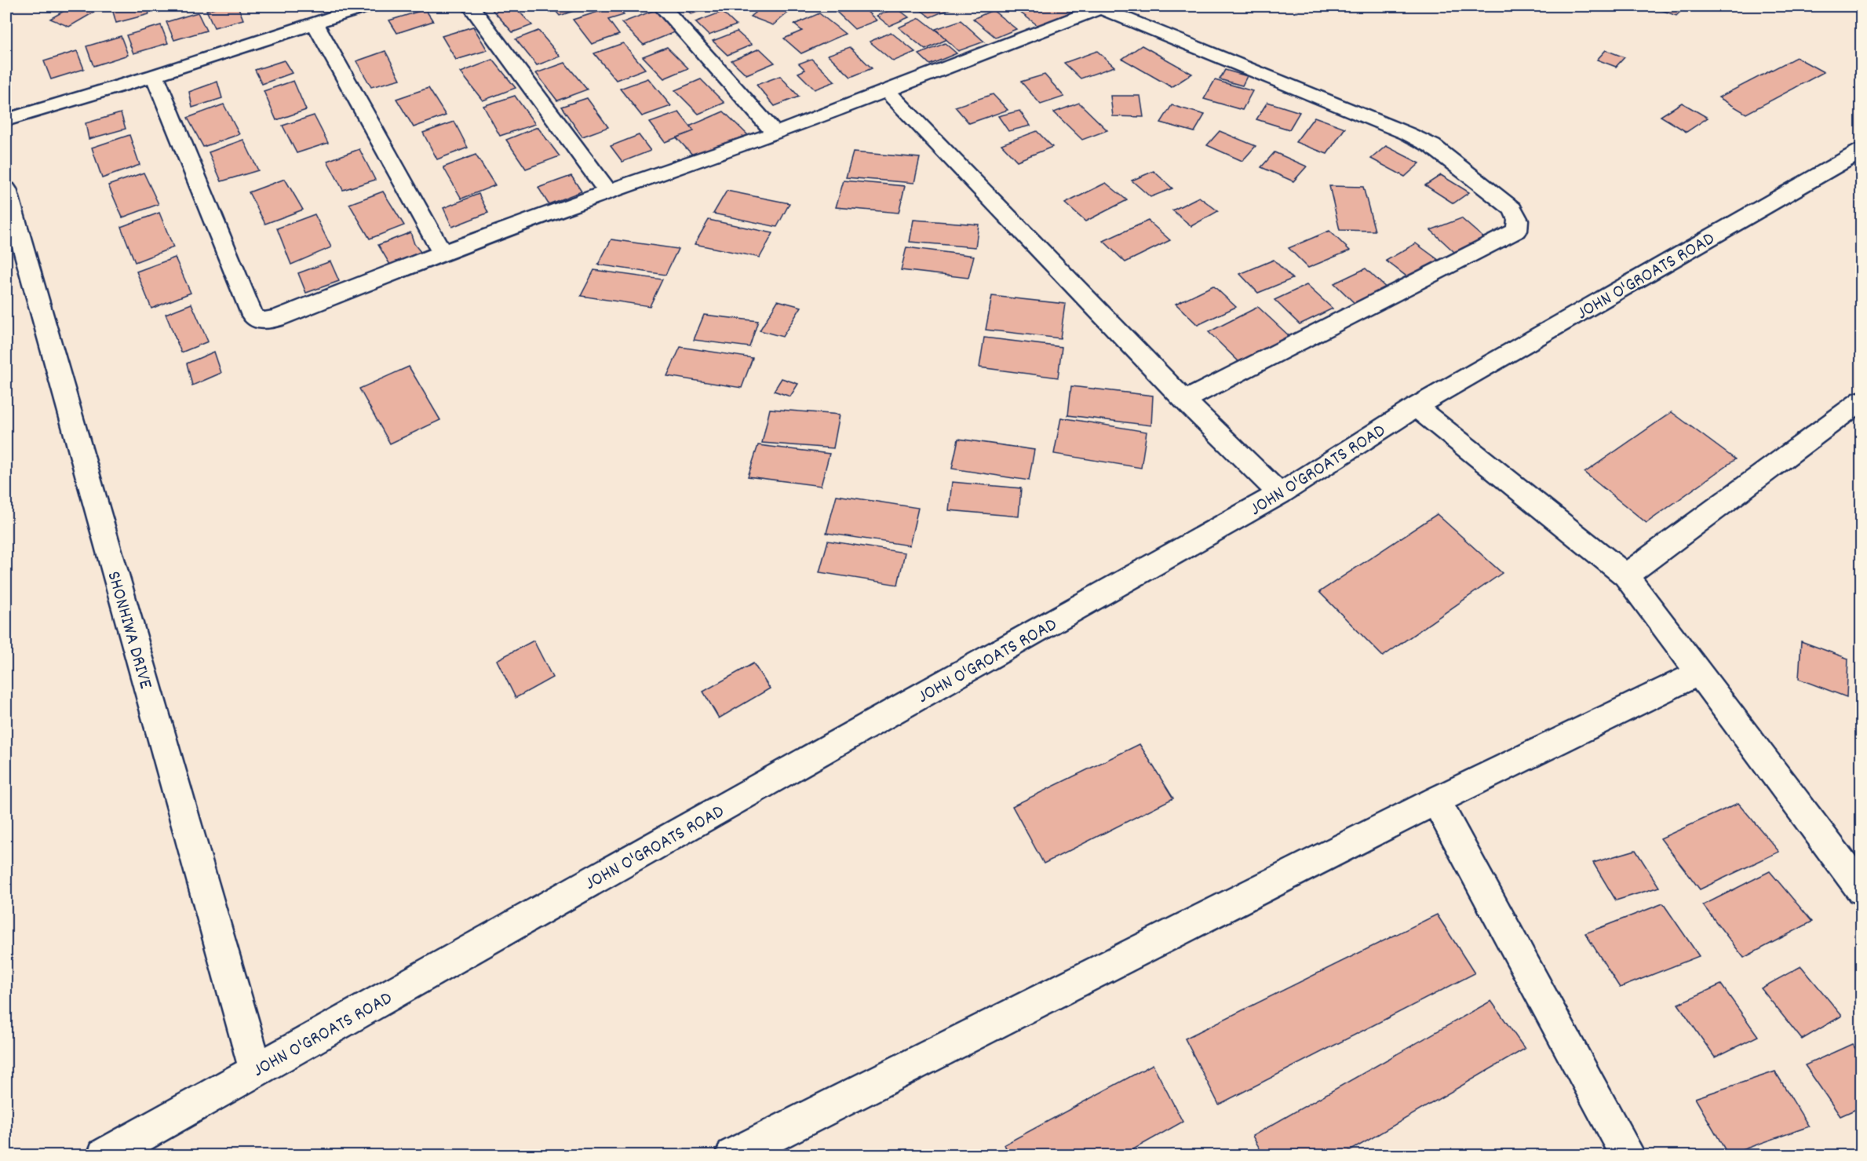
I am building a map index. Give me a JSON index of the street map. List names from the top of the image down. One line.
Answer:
{"streets":{"street":["JOHN O'GROATS ROAD","SHONHIWA DRIVE"]},"crossings":[["JOHN O'GROATS ROAD","SHONHIWA DRIVE"]]}
